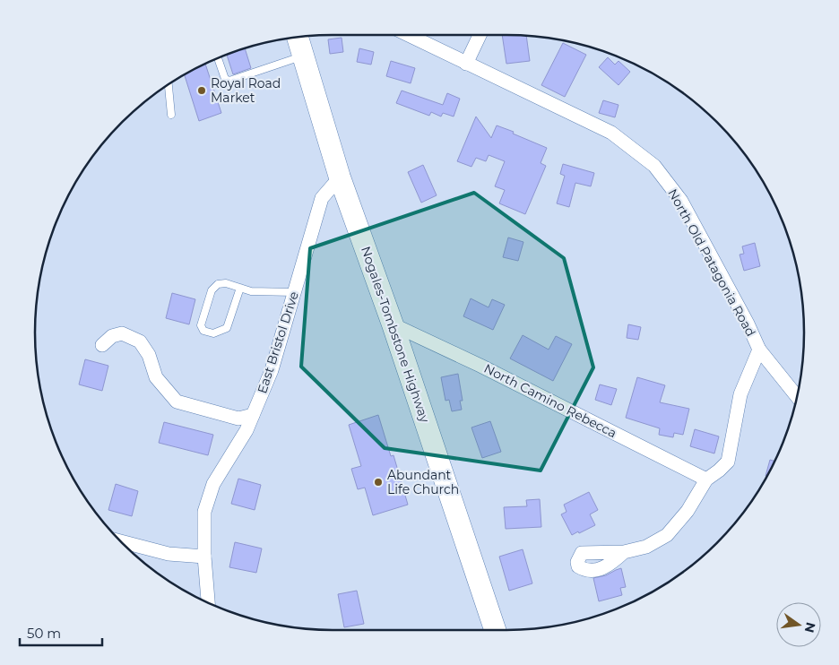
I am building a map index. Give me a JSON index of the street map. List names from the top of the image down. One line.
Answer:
{"streets":{"main road":["Nogales-Tombstone Highway"],"street":["North Old Patagonia Road","East Bristol Drive","North Camino Rebecca"]},"crossings":[["Nogales-Tombstone Highway","East Bristol Drive"],["Nogales-Tombstone Highway","North Camino Rebecca"]],"places":["Royal Road Market","Abundant Life Church"],"scale_bar":"50 m","north":"right"}
